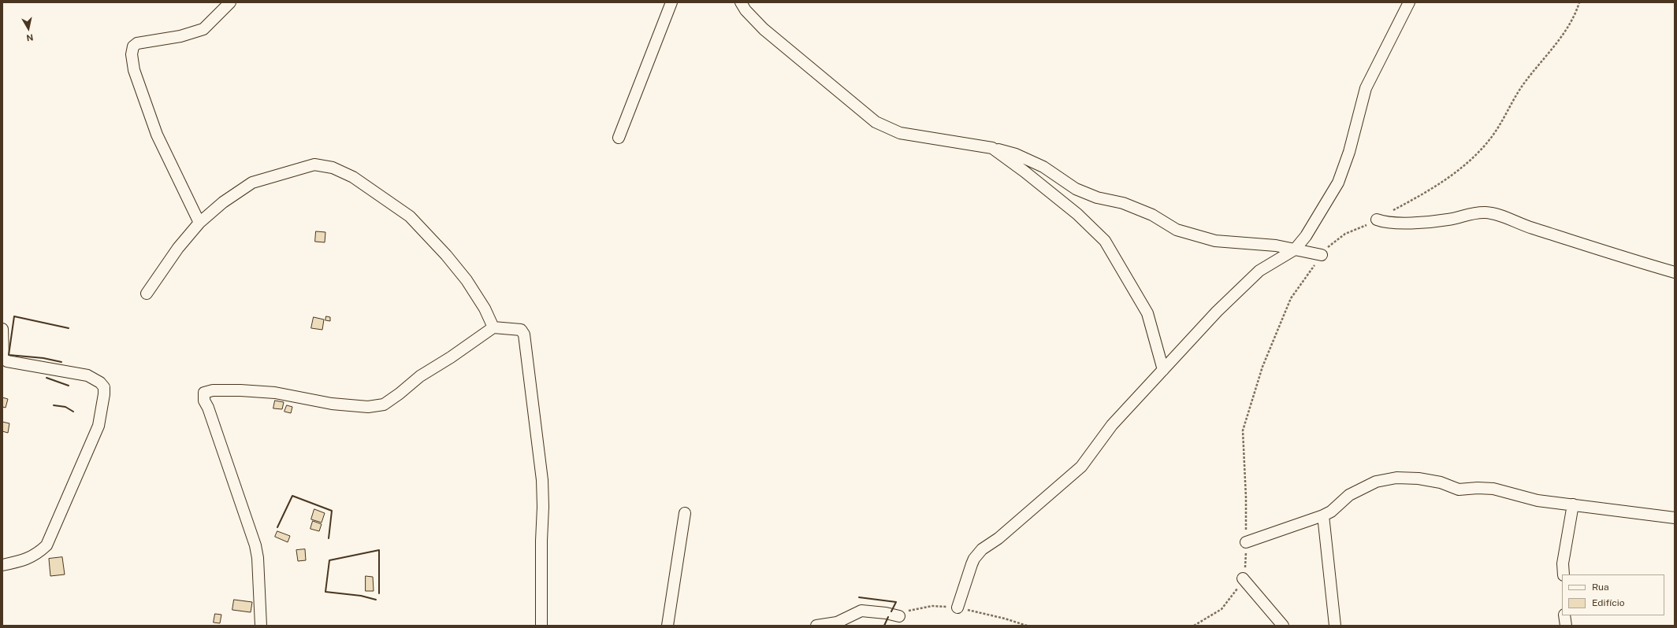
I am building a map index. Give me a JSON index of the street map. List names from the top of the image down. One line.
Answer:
{"legend":["Rua","Edifício"],"north":"bottom"}
